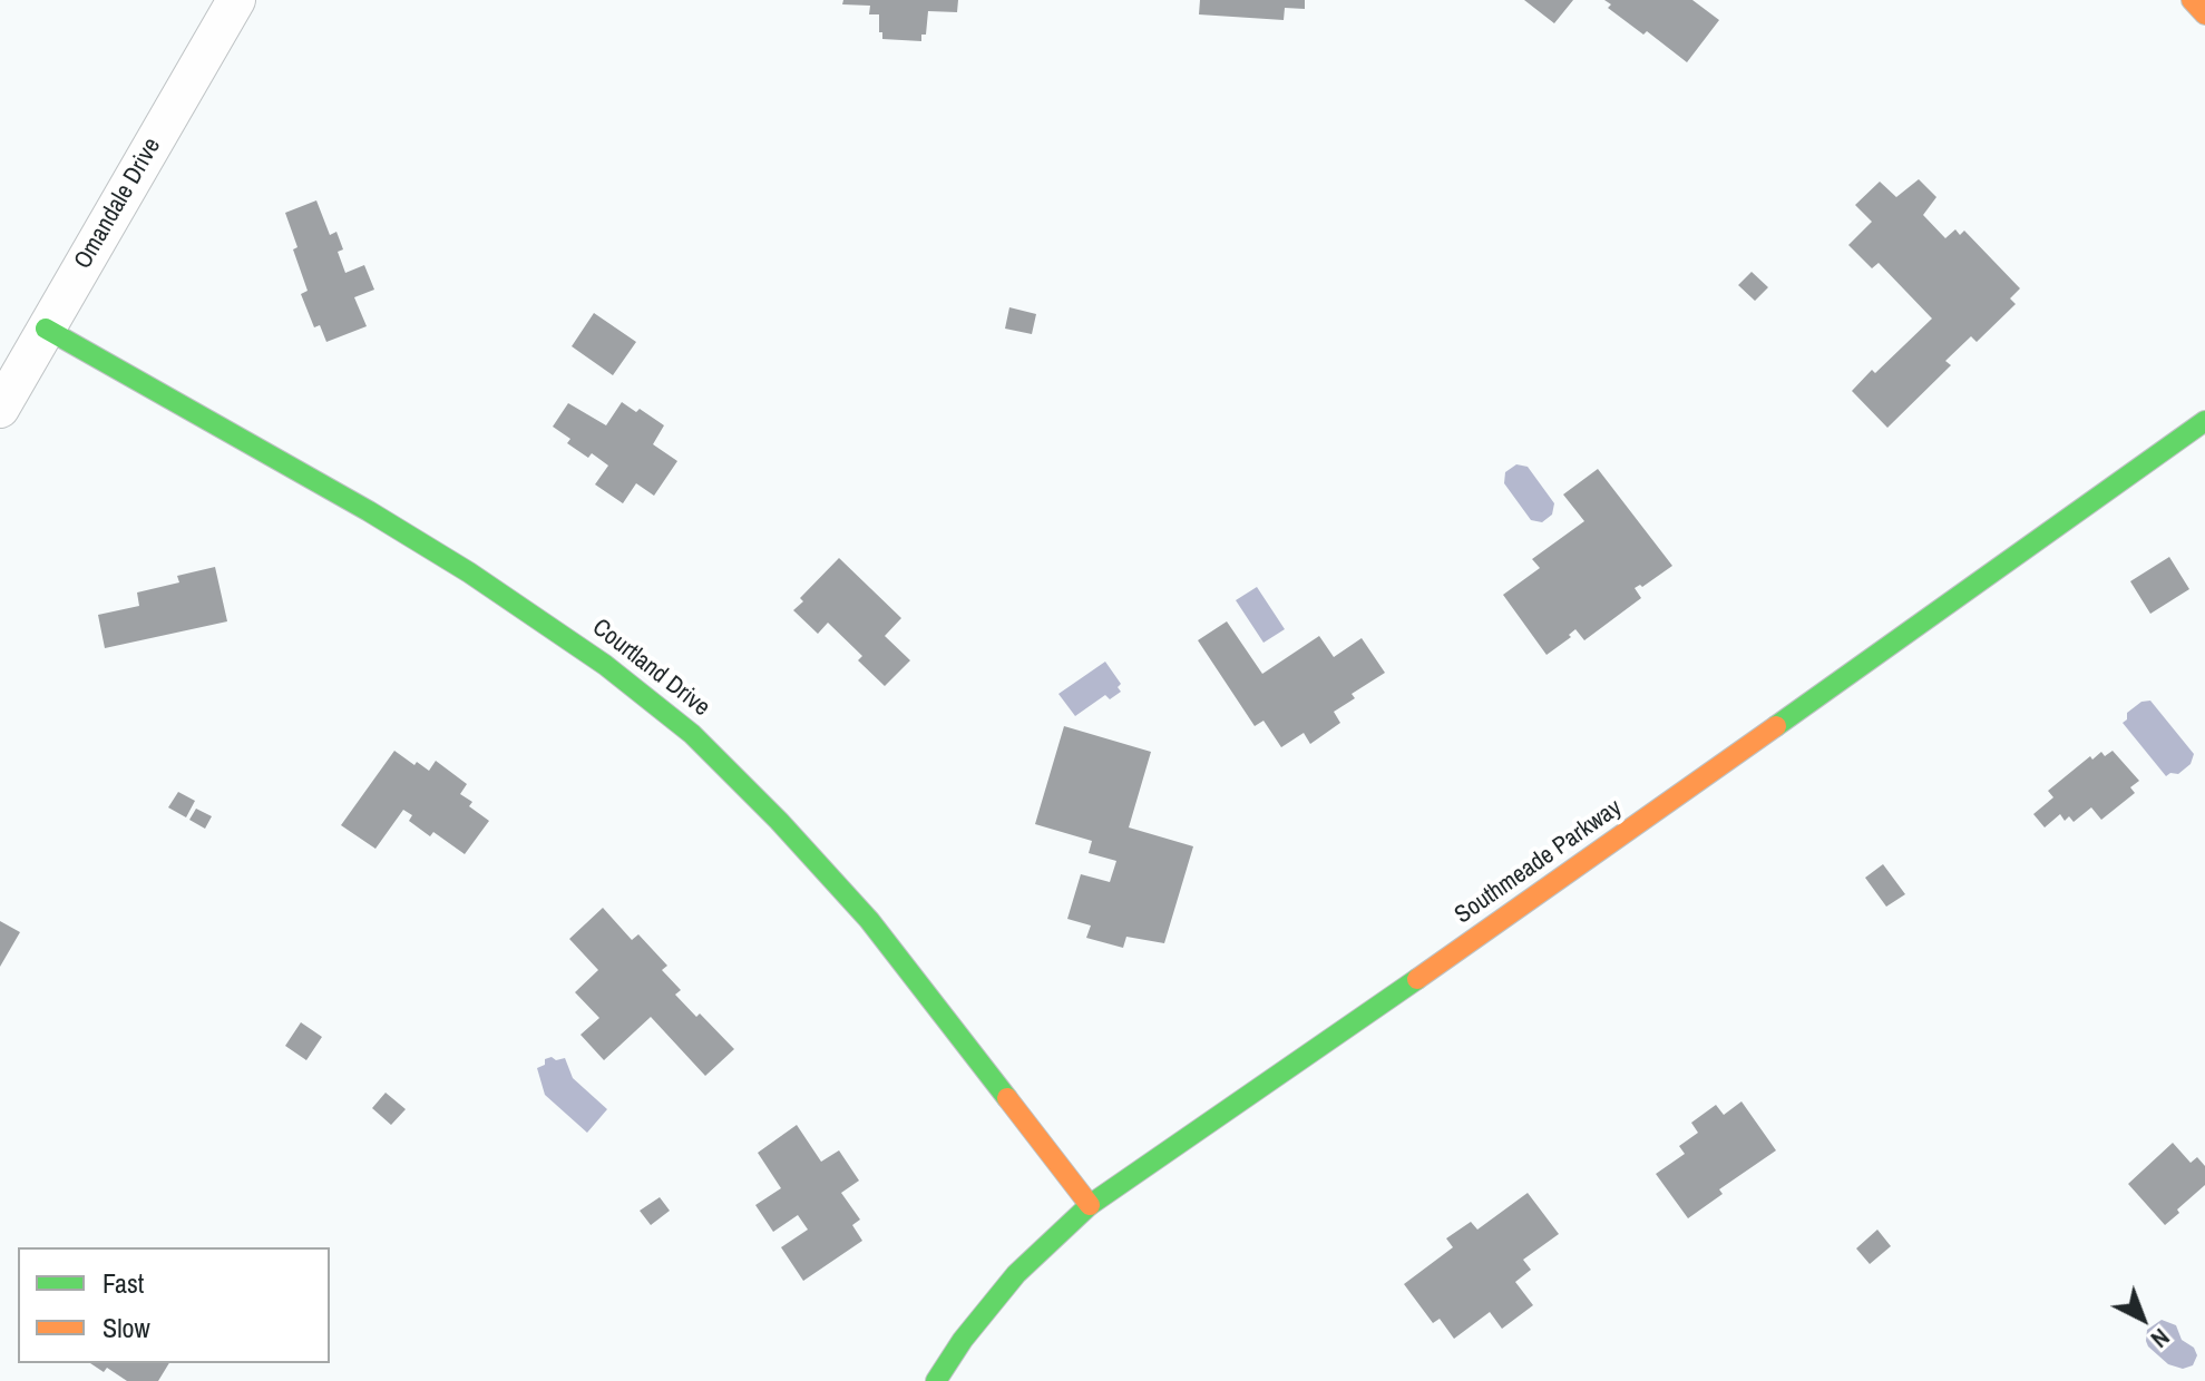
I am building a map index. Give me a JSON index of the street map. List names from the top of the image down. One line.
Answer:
{"streets":{"street":["Omandale Drive","Courtland Drive","Southmeade Parkway"]},"crossings":[["Omandale Drive","Courtland Drive"],["Courtland Drive","Southmeade Parkway"]],"legend":["Fast","Slow"],"north":"bottom right"}
